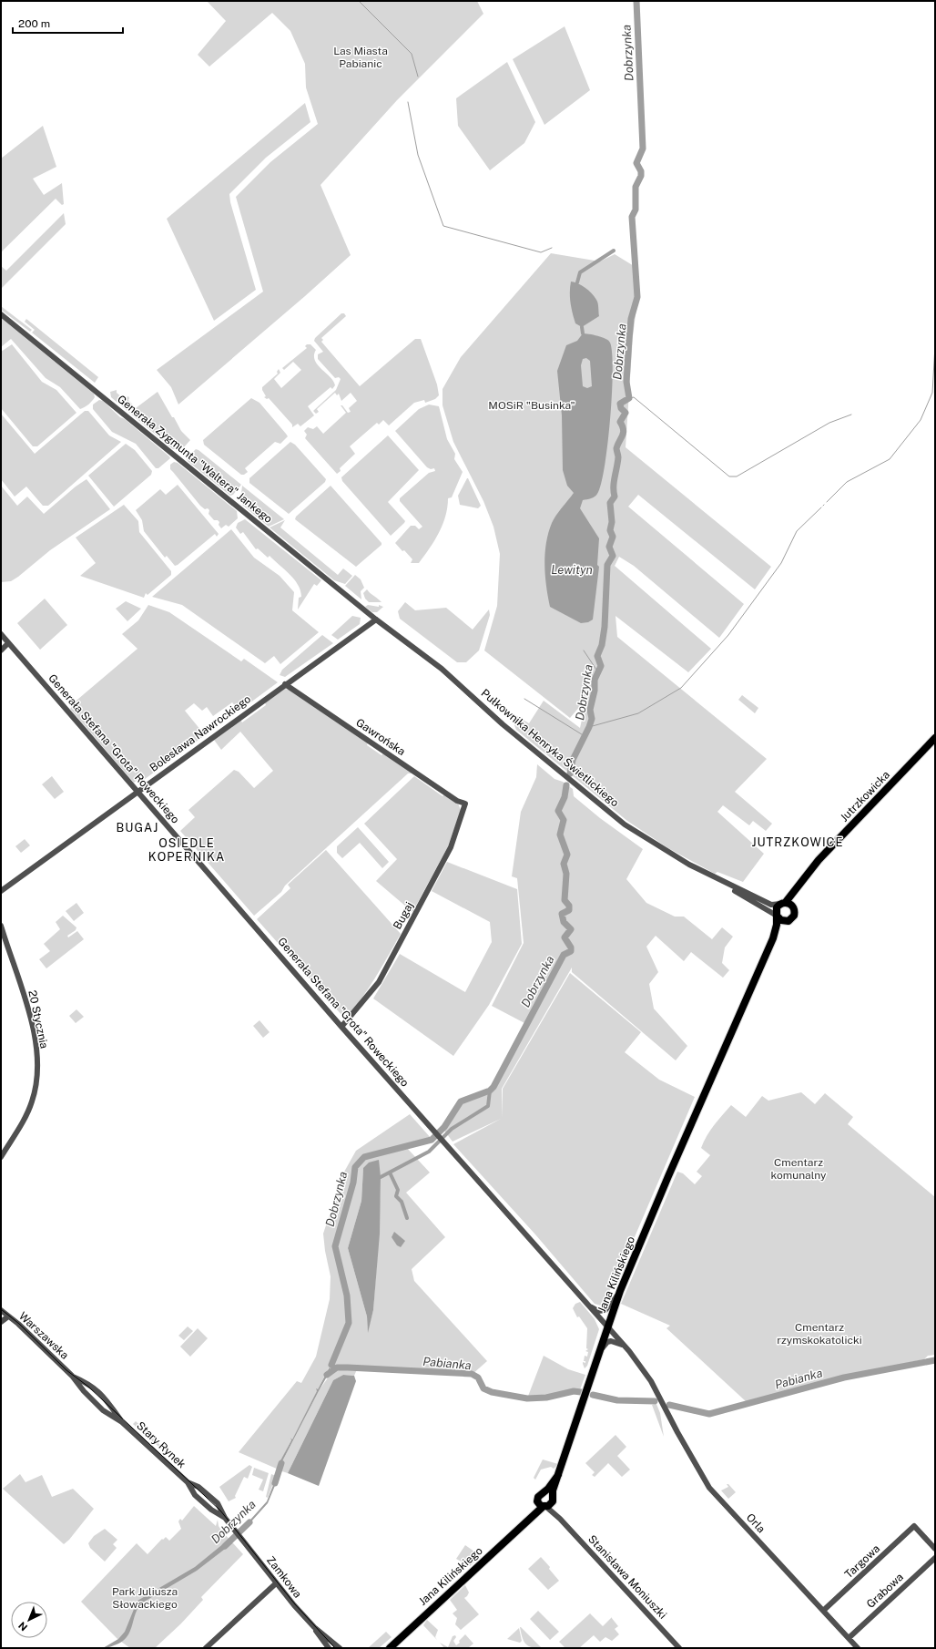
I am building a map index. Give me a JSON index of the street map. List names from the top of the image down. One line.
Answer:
{"streets":{"main road":["Jutrzkowicka","Jana Kilińskiego"],"street":["Generała Zygmunta \"Waltera\" Jankego","Bolesława Nawrockiego","Gawrońska","Pułkownika Henryka Świetlickiego","Generała Stefana \"Grota\" Roweckiego","Bugaj","20 Stycznia","Warszawska","Stary Rynek","Orla","Targowa","Zamkowa","Stanisława Moniuszki","Grabowa"]},"crossings":[["Generała Zygmunta \"Waltera\" Jankego","Bolesława Nawrockiego"],["Generała Zygmunta \"Waltera\" Jankego","Pułkownika Henryka Świetlickiego"],["Bolesława Nawrockiego","Gawrońska"],["Bolesława Nawrockiego","Pułkownika Henryka Świetlickiego"],["Bolesława Nawrockiego","Generała Stefana \"Grota\" Roweckiego"],["Gawrońska","Bugaj"],["Pułkownika Henryka Świetlickiego","Jutrzkowicka"],["Generała Stefana \"Grota\" Roweckiego","Bugaj"],["Generała Stefana \"Grota\" Roweckiego","Jana Kilińskiego"],["Generała Stefana \"Grota\" Roweckiego","Orla"],["Jana Kilińskiego","Stanisława Moniuszki"],["Warszawska","Stary Rynek"],["Stary Rynek","Zamkowa"],["Orla","Targowa"],["Orla","Grabowa"]],"districts":["BUGAJ","JUTRZKOWICE","OSIEDLE KOPERNIKA"],"water":["Dobrzynka","Lewityn","Pabianka"],"parks":["Las Miasta Pabianic","MOSiR \"Businka\"","Cmentarz komunalny","Cmentarz rzymskokatolicki","Park Juliusza Słowackiego"],"scale_bar":"200 m","north":"bottom left"}
